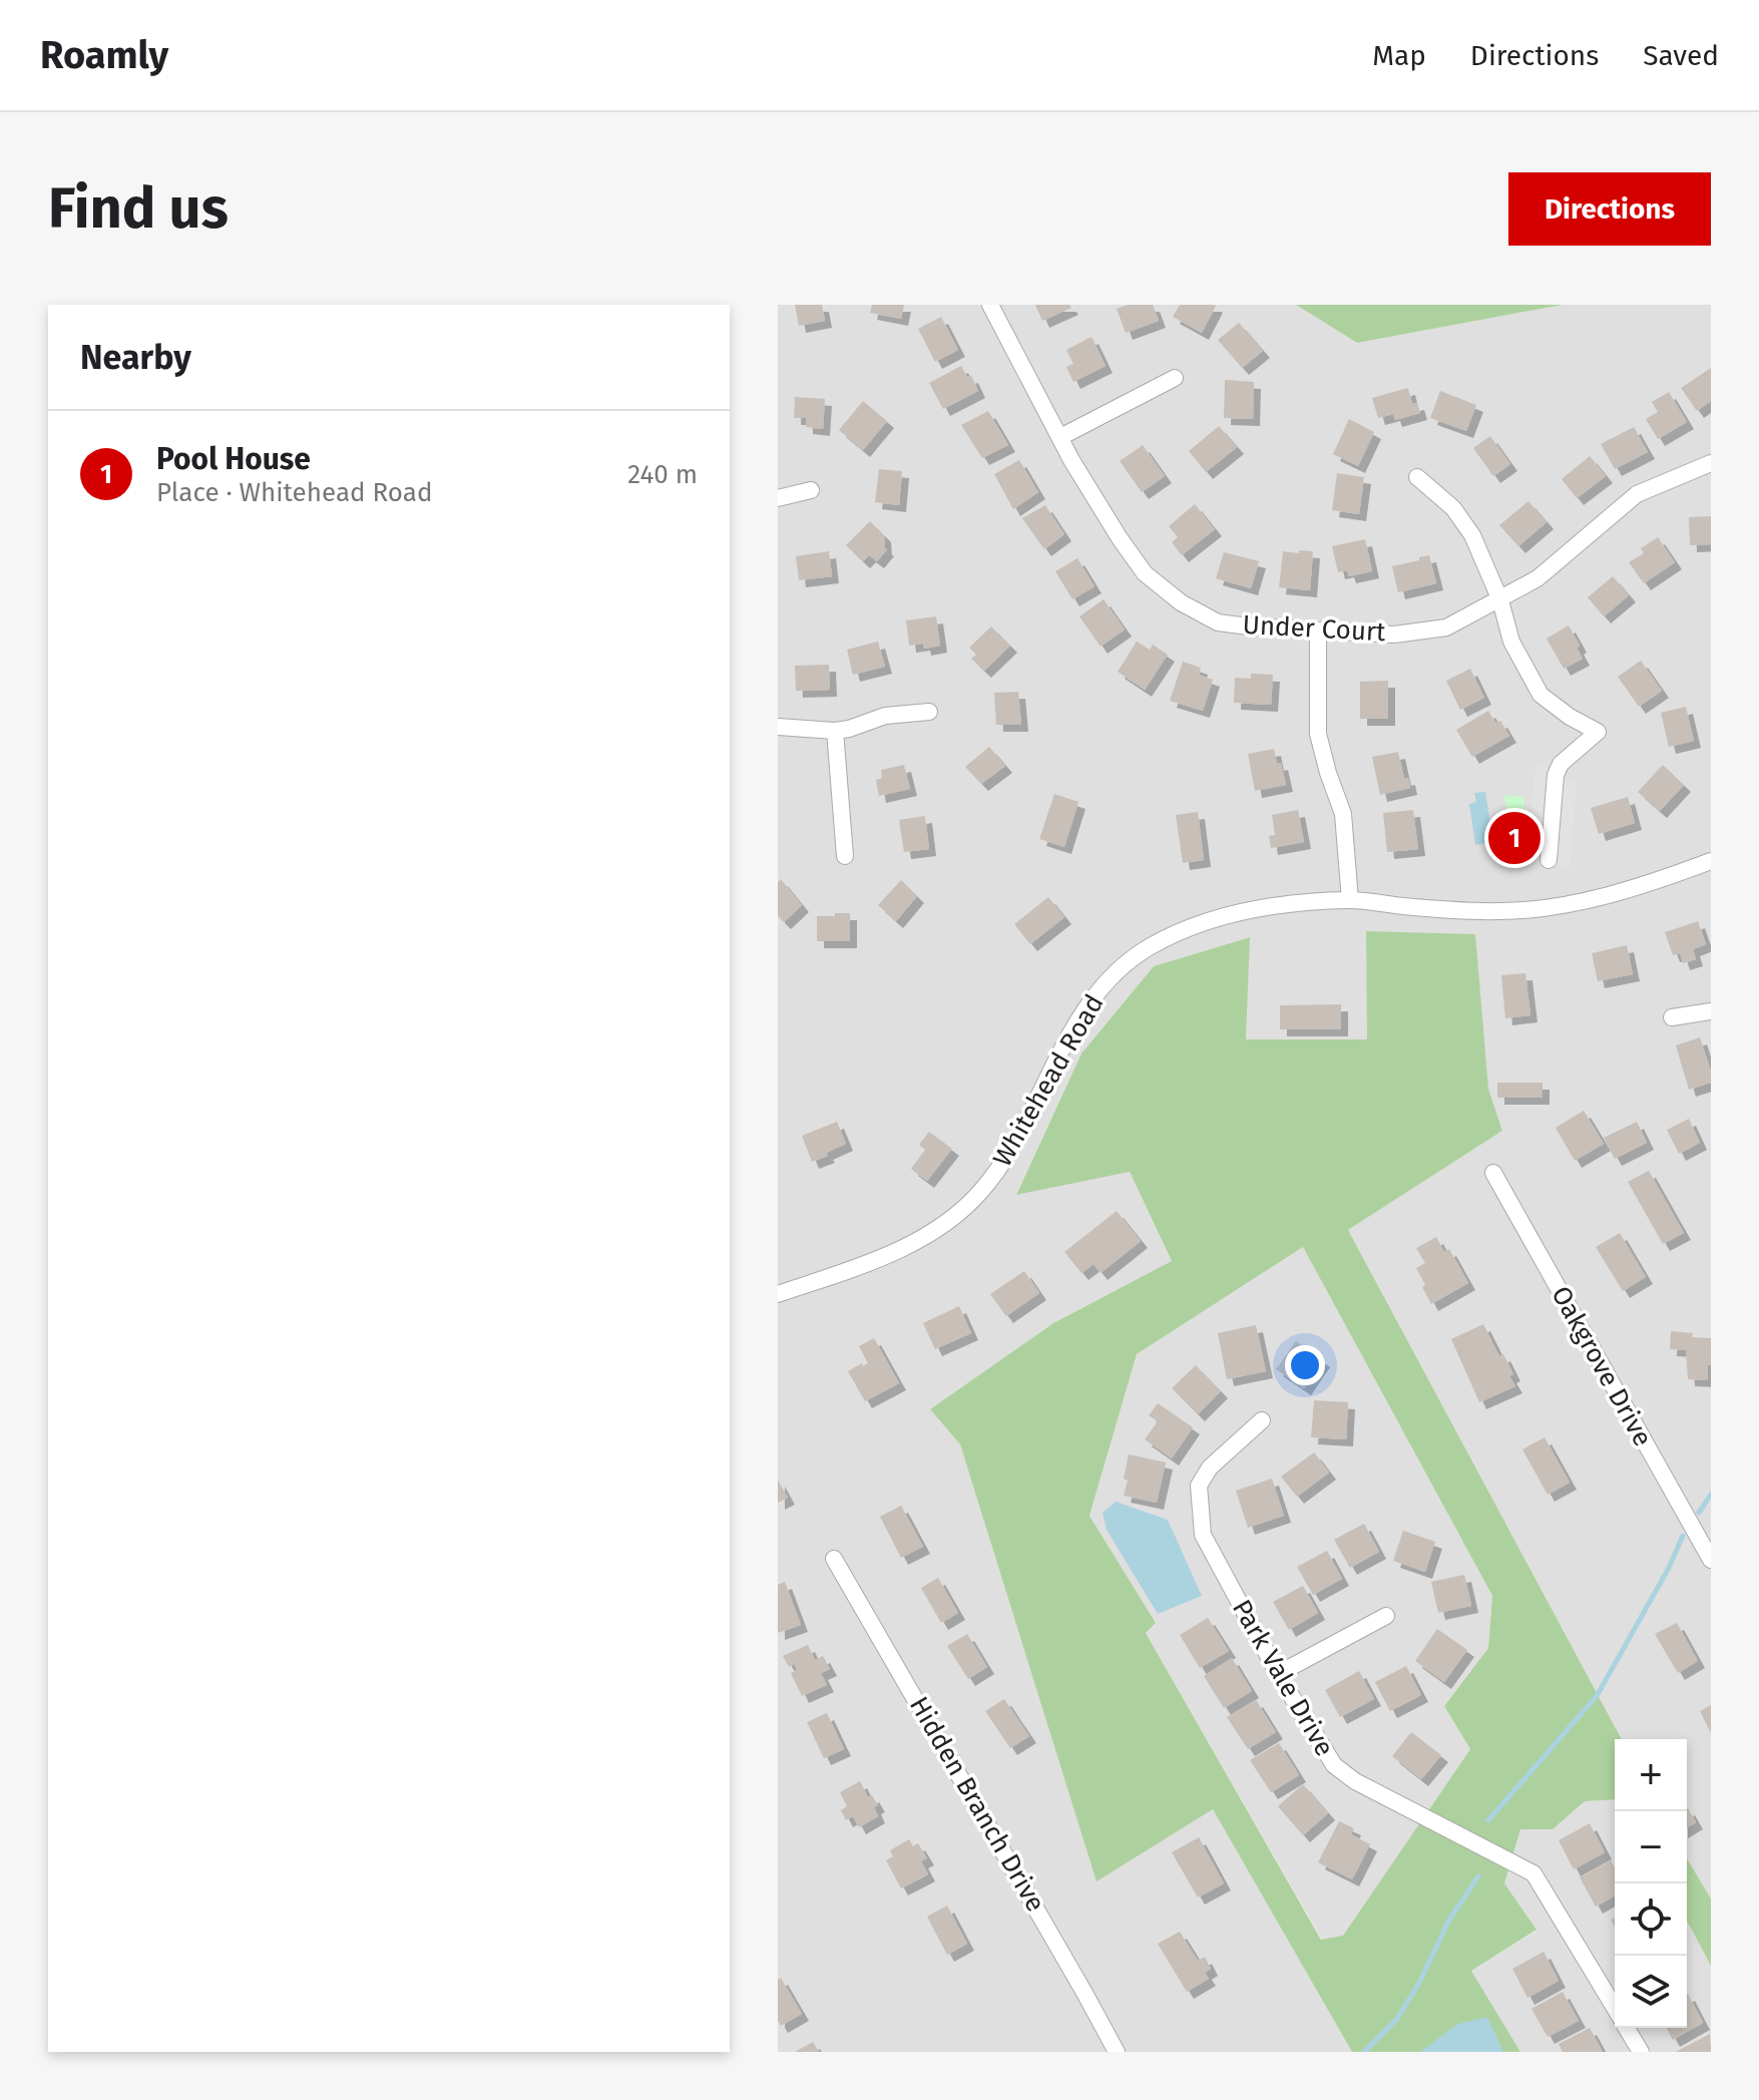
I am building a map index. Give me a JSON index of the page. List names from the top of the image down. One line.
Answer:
{"streets":{"street":["Under Court","Whitehead Road","Oakgrove Drive","Park Vale Drive","Hidden Branch Drive"]},"page":{"header":"Roamly","nav":["Map","Directions","Saved"],"buttons":"Directions","title":"Find us","heading":"Nearby","list":[{"mark":"1","name":"Pool House","note":"Place · Whitehead Road","value":"240 m"}],"pins":"1","map_buttons":["+","−"]}}
